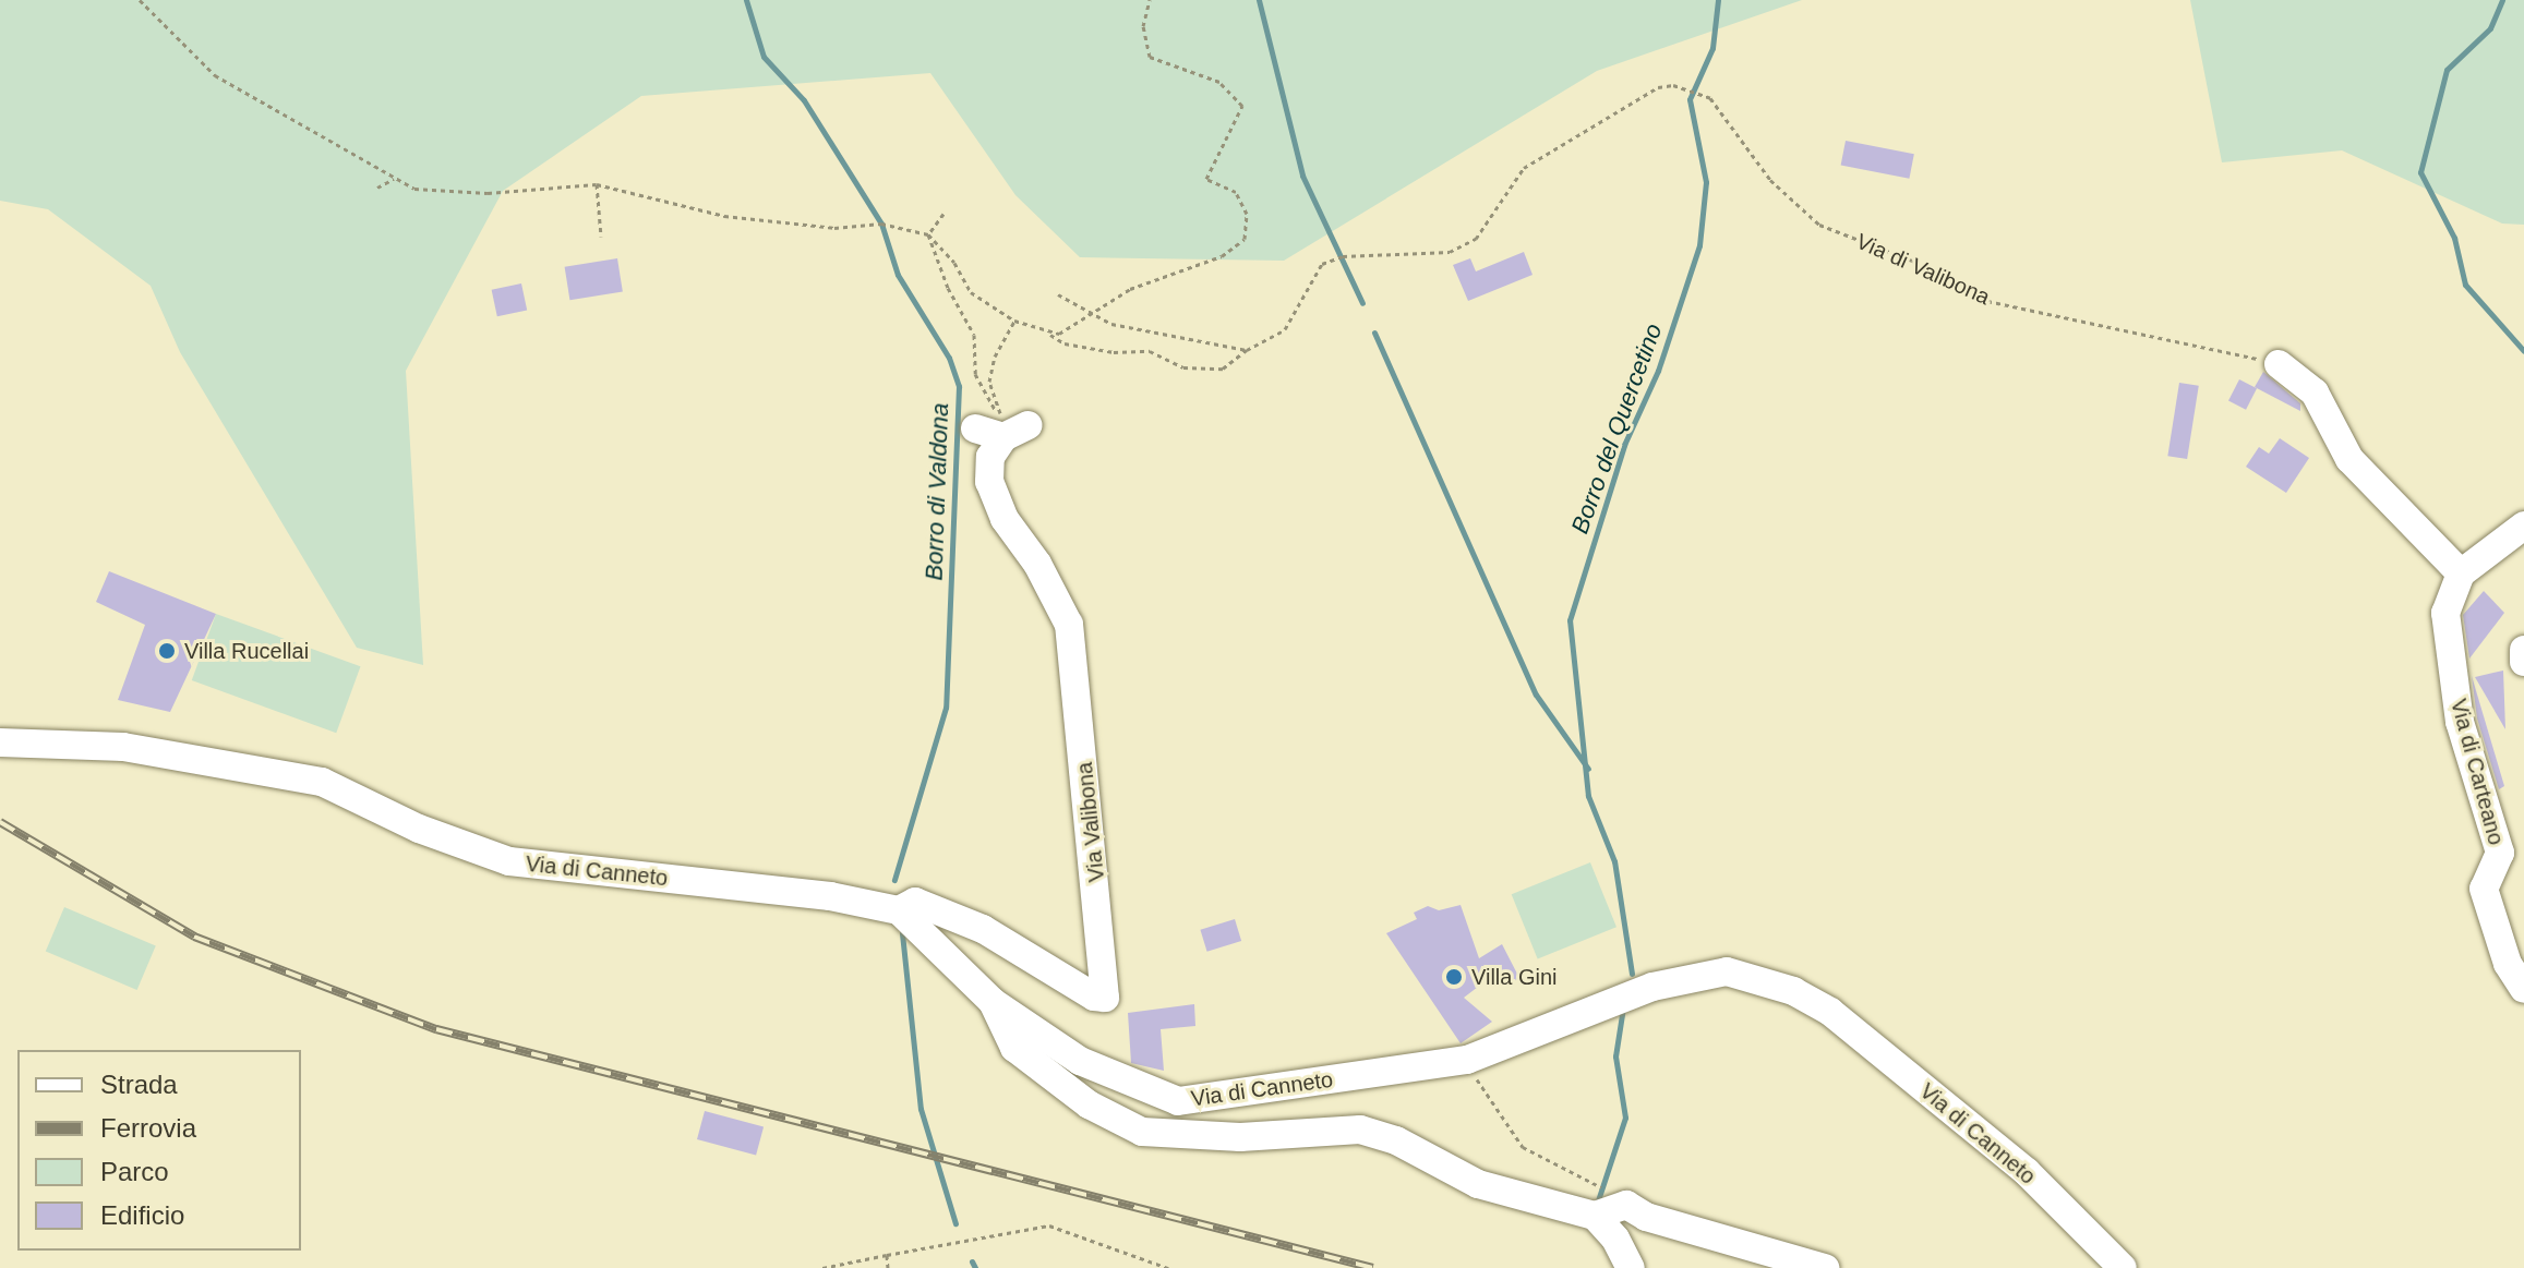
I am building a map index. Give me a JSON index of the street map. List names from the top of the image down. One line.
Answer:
{"streets":{"street":["Via di Carteano","Via Valibona","Via di Canneto"],"path":["Via di Valibona"]},"crossings":[["Via Valibona","Via di Canneto"]],"water":["Borro del Quercetino","Borro di Valdona"],"places":["Villa Rucellai","Villa Gini"],"legend":["Strada","Ferrovia","Parco","Edificio"]}
